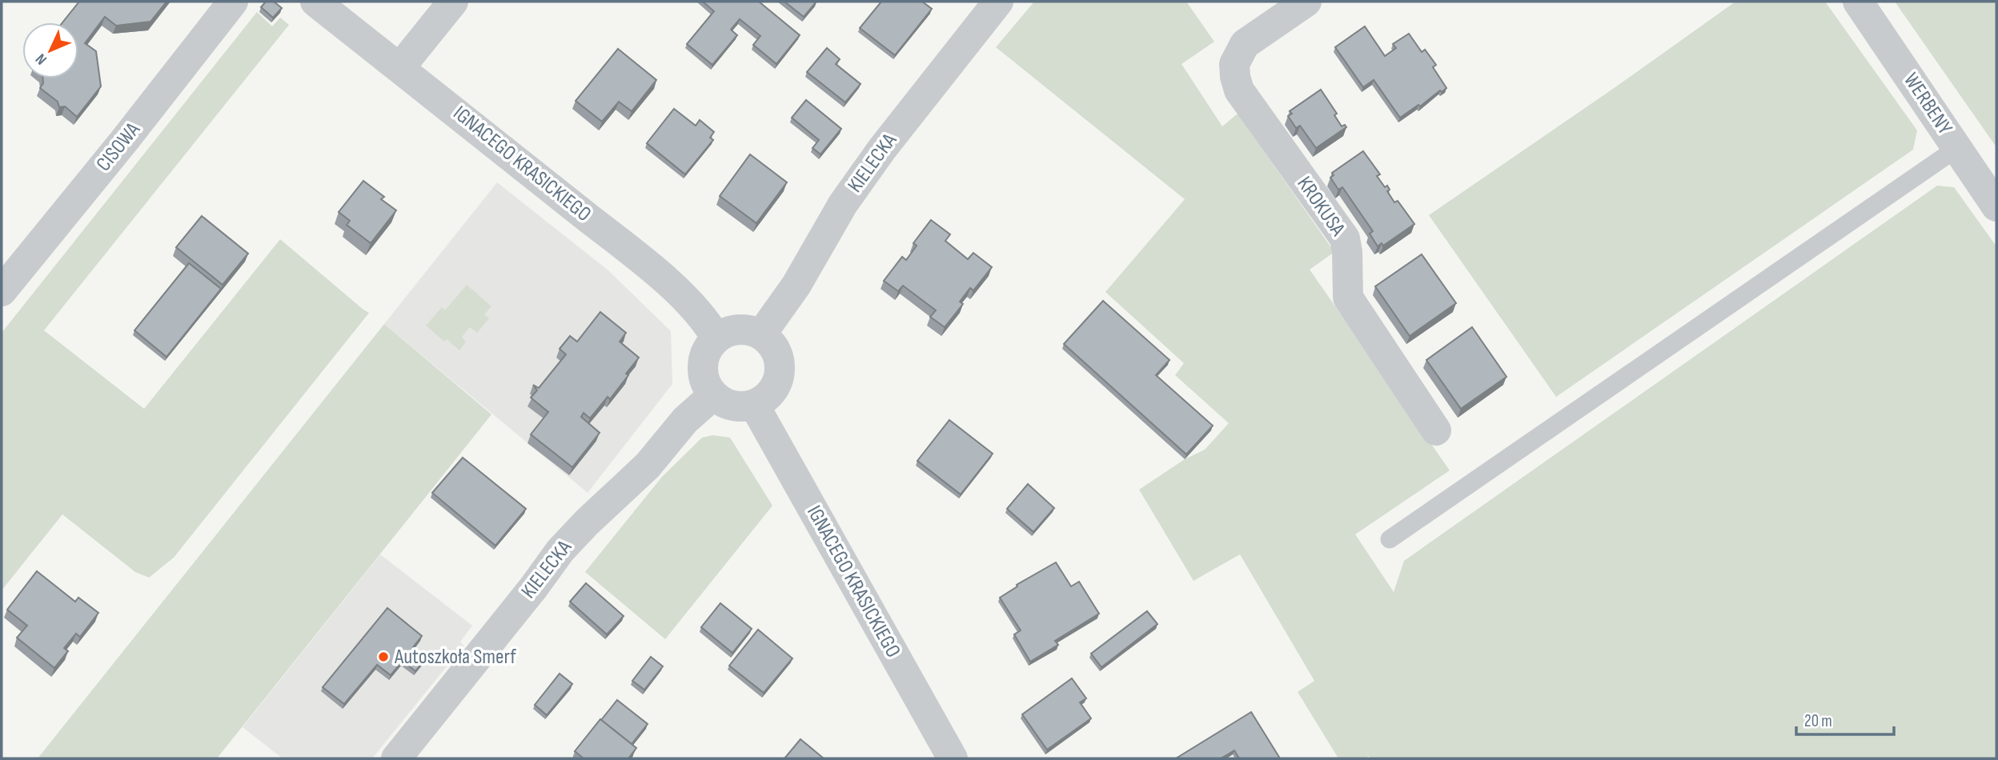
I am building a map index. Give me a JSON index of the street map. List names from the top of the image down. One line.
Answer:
{"streets":{"street":["WERBENY","CISOWA","KIELECKA","IGNACEGO KRASICKIEGO","KROKUSA"]},"crossings":[["KIELECKA","IGNACEGO KRASICKIEGO"]],"places":["Autoszkoła Smerf"],"scale_bar":"20 m","north":"bottom left"}
